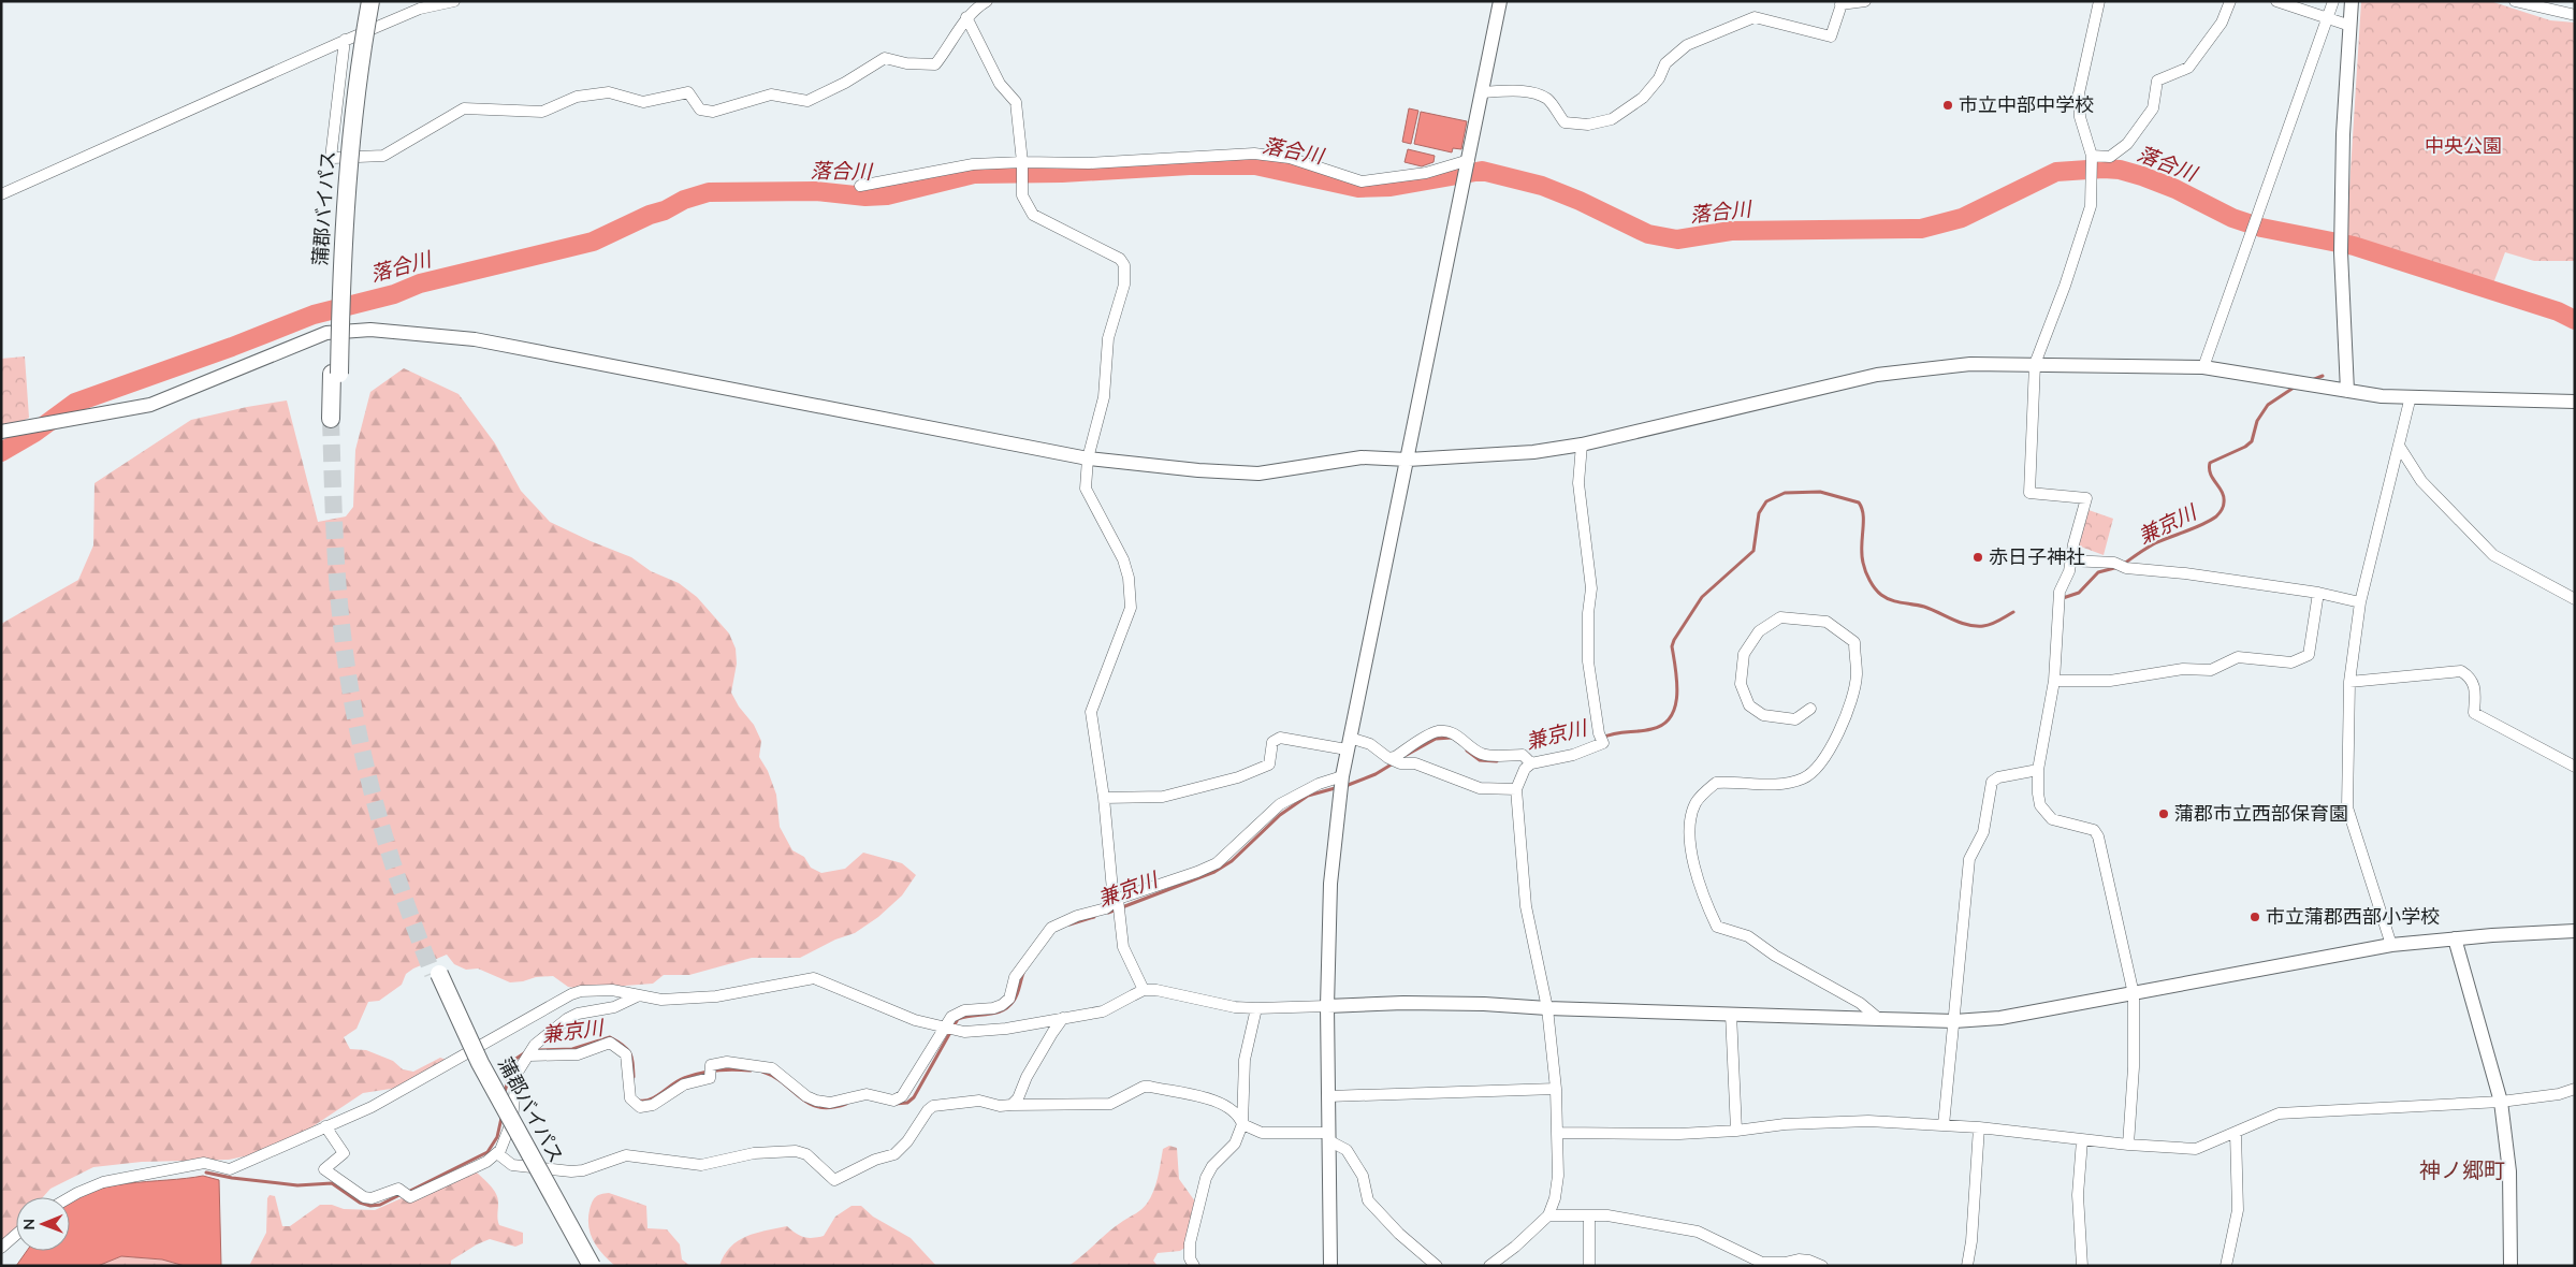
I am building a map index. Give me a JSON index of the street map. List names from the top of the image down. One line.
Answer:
{"streets":{"highway":["蒲郡バイパス"]},"districts":["神ノ郷町"],"water":["落合川","兼京川"],"parks":["中央公園"],"places":["市立中部中学校","赤日子神社","蒲郡市立西部保育園","市立蒲郡西部小学校"],"north":"left"}
